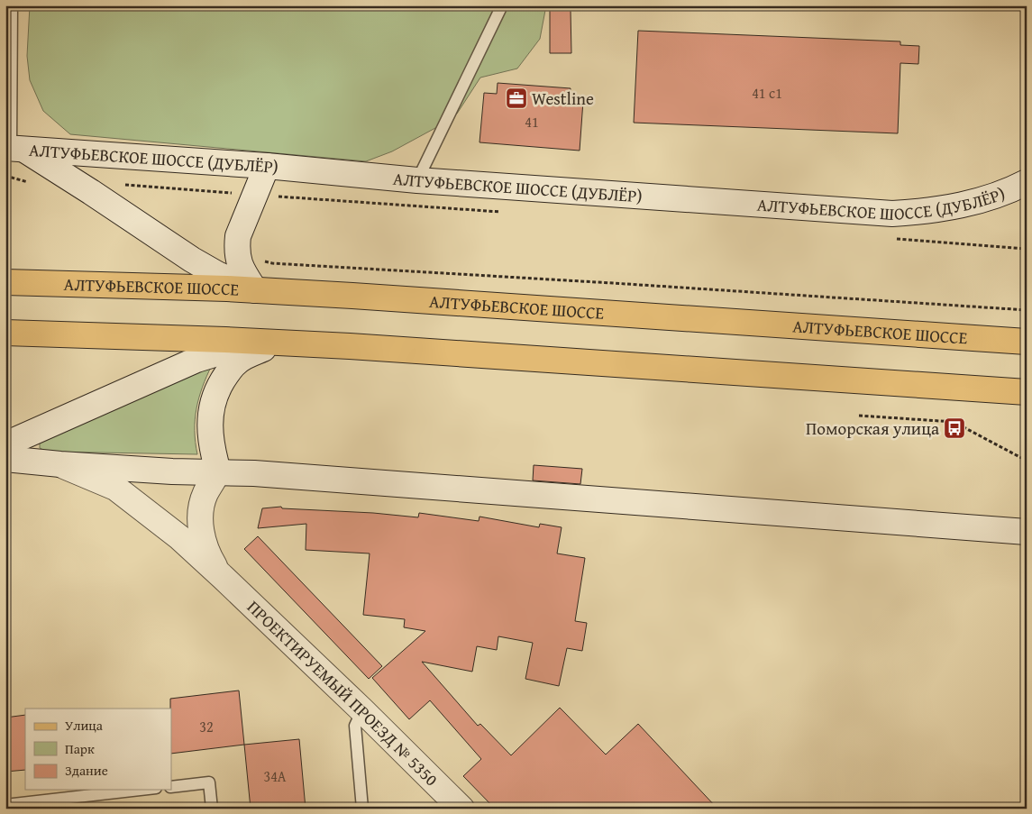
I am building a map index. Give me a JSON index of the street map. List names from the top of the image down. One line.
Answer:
{"streets":{"main road":["АЛТУФЬЕВСКОЕ ШОССЕ (ДУБЛЁР)","АЛТУФЬЕВСКОЕ ШОССЕ","ПРОЕКТИРУЕМЫЙ ПРОЕЗД № 5350"]},"places":{"office":["Westline"],"bus stop":["Поморская улица"]},"house_numbers":["41 с1","41","32","34А"],"legend":["Улица","Парк","Здание"]}
